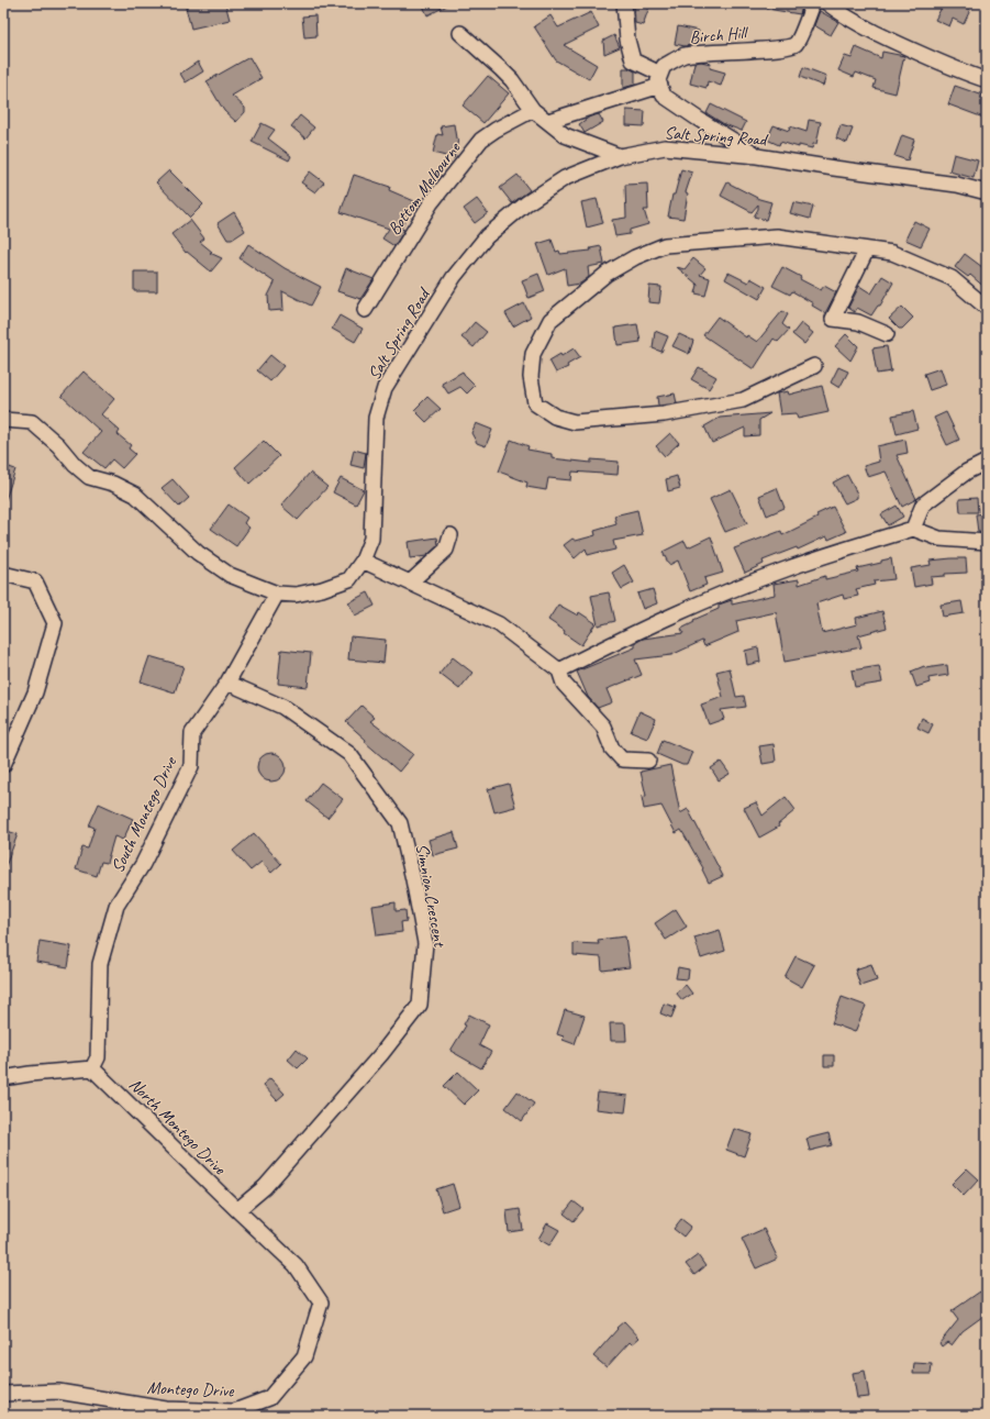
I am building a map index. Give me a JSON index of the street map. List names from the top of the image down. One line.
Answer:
{"streets":{"street":["Birch Hill","Salt Spring Road","Bottom Melbourne","South Montego Drive","Simnion Crescent","North Montego Drive","Montego Drive"]},"crossings":[["Salt Spring Road","South Montego Drive"],["South Montego Drive","Simnion Crescent"],["South Montego Drive","North Montego Drive"],["Simnion Crescent","North Montego Drive"],["Simnion Crescent","Montego Drive"],["North Montego Drive","Montego Drive"]]}
